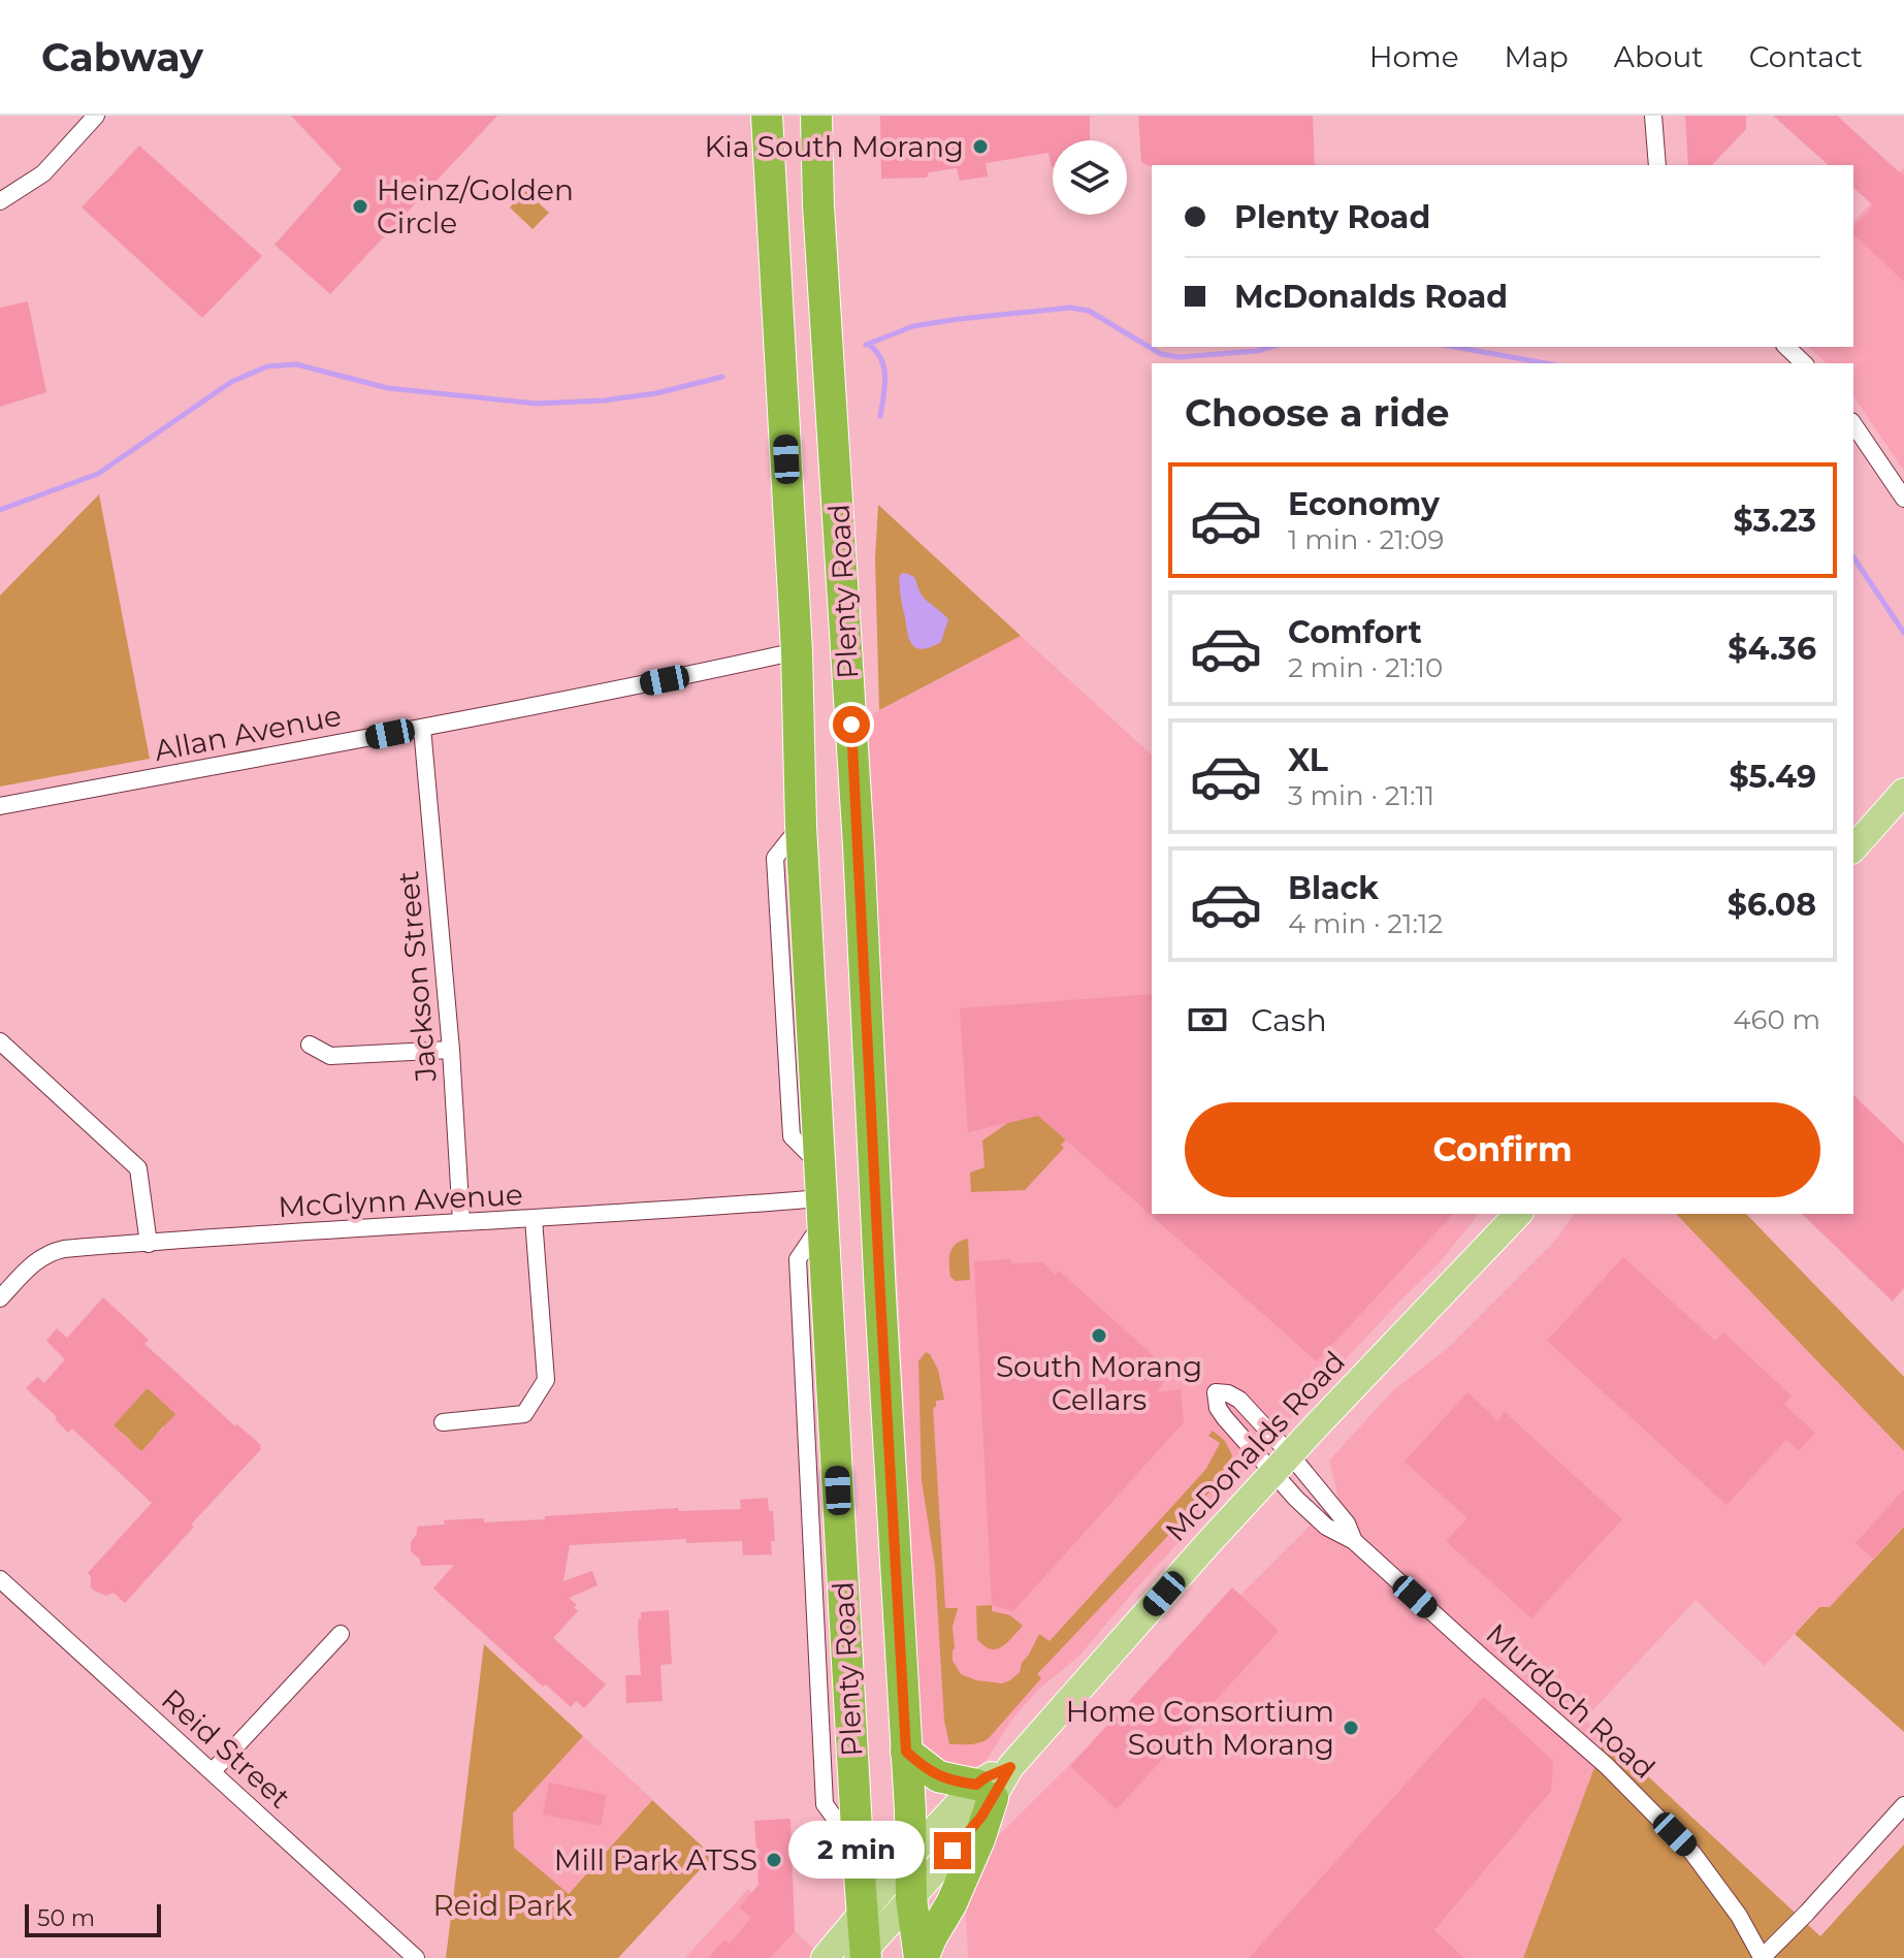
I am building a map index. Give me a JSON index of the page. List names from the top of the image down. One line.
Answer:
{"streets":{"highway":["Plenty Road"],"main road":["McDonalds Road"],"street":["Allan Avenue","Jackson Street","McGlynn Avenue","Murdoch Road","Reid Street"]},"crossings":[["Plenty Road","Allan Avenue"],["Plenty Road","McGlynn Avenue"],["Plenty Road","McDonalds Road"],["Allan Avenue","Jackson Street"],["Jackson Street","McGlynn Avenue"],["McDonalds Road","Murdoch Road"]],"parks":["Reid Park"],"places":["Kia South Morang","Heinz/Golden Circle","South Morang Cellars","Home Consortium South Morang","Mill Park ATSS"],"scale_bar":"50 m","page":{"header":"Cabway","nav":["Home","Map","About","Contact"],"banner":["Plenty Road","McDonalds Road"],"heading":"Choose a ride","list":[{"name":"Economy","note":"1 min · 21:09","value":"$3.23"},{"name":"Comfort","note":"2 min · 21:10","value":"$4.36"},{"name":"XL","note":"3 min · 21:11","value":"$5.49"},{"name":"Black","note":"4 min · 21:12","value":"$6.08"}],"pay":["Cash","460 m"],"buttons":"Confirm","bubble":"2 min","scale":"50 m"}}
